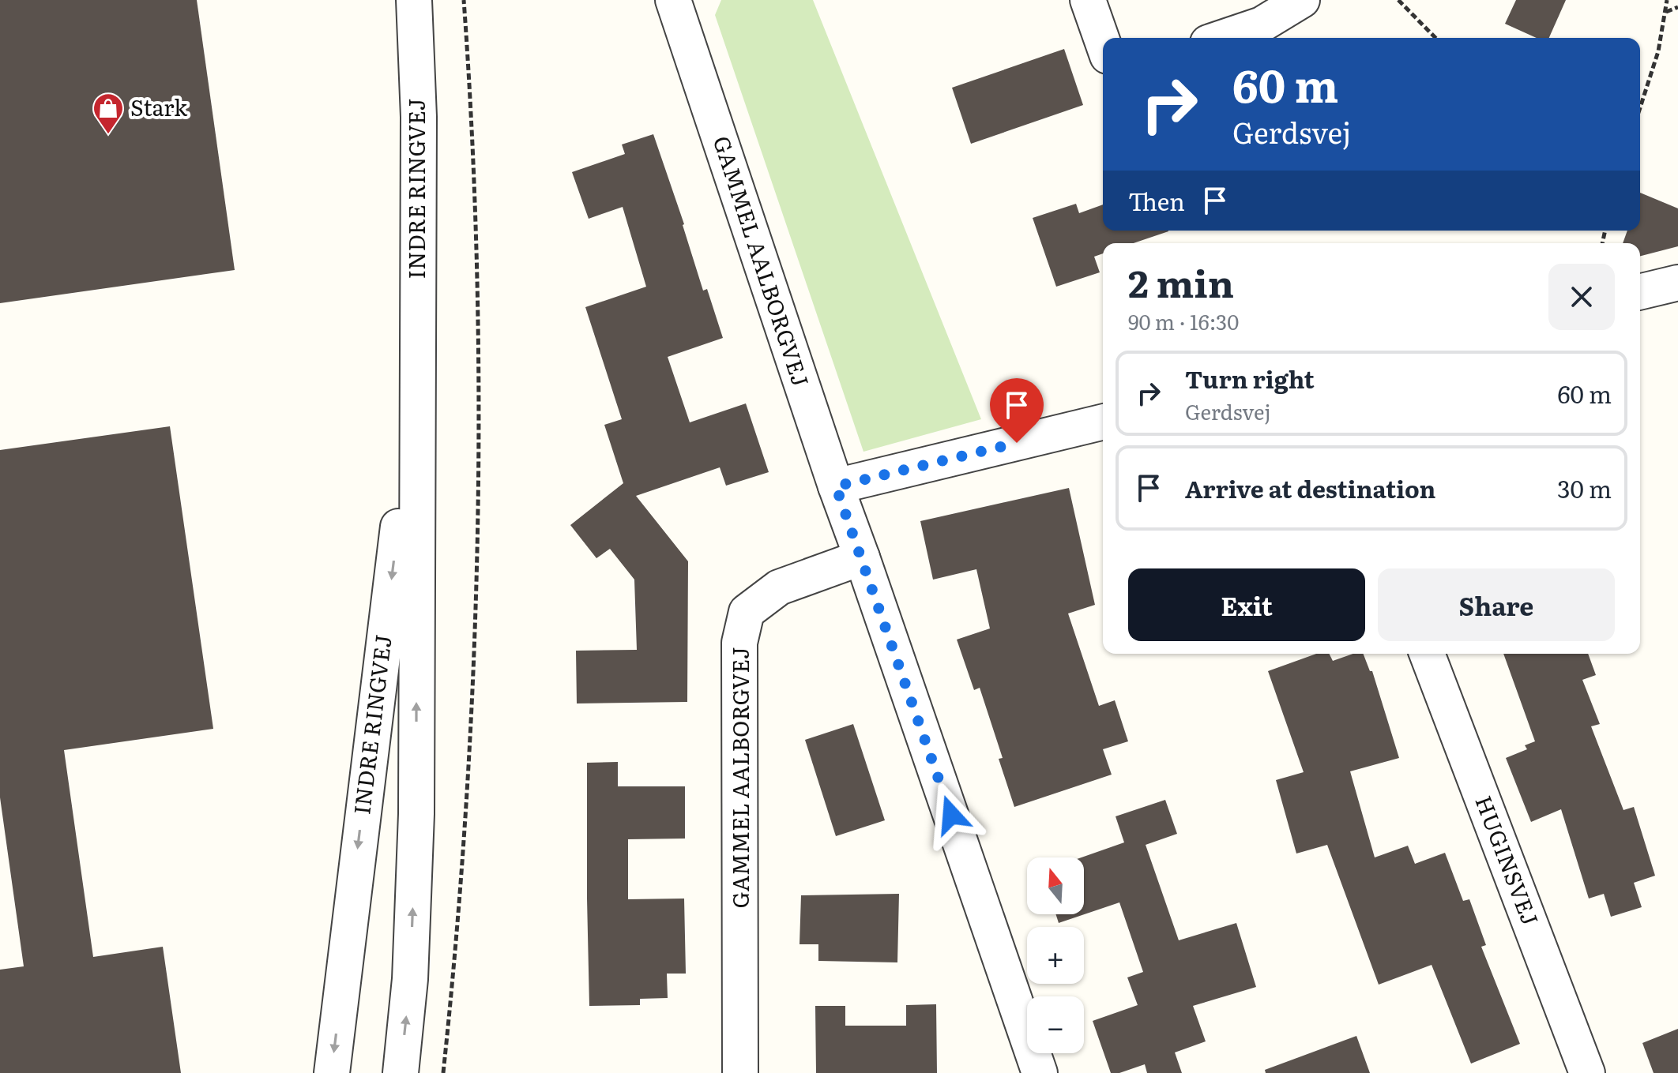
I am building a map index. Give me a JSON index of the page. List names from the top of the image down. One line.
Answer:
{"streets":{"street":["INDRE RINGVEJ","GAMMEL AALBORGVEJ","HUGINSVEJ"]},"places":{"shop":["Stark"]},"north":"top","page":{"turn":["60 m","Gerdsvej"],"then":"Then","heading":["2 min","90 m · 16:30"],"list":[{"name":"Turn right","note":"Gerdsvej","value":"60 m"},{"name":"Arrive at destination","value":"30 m"}],"buttons":["Exit","Share"],"map_buttons":["+","−"]}}
